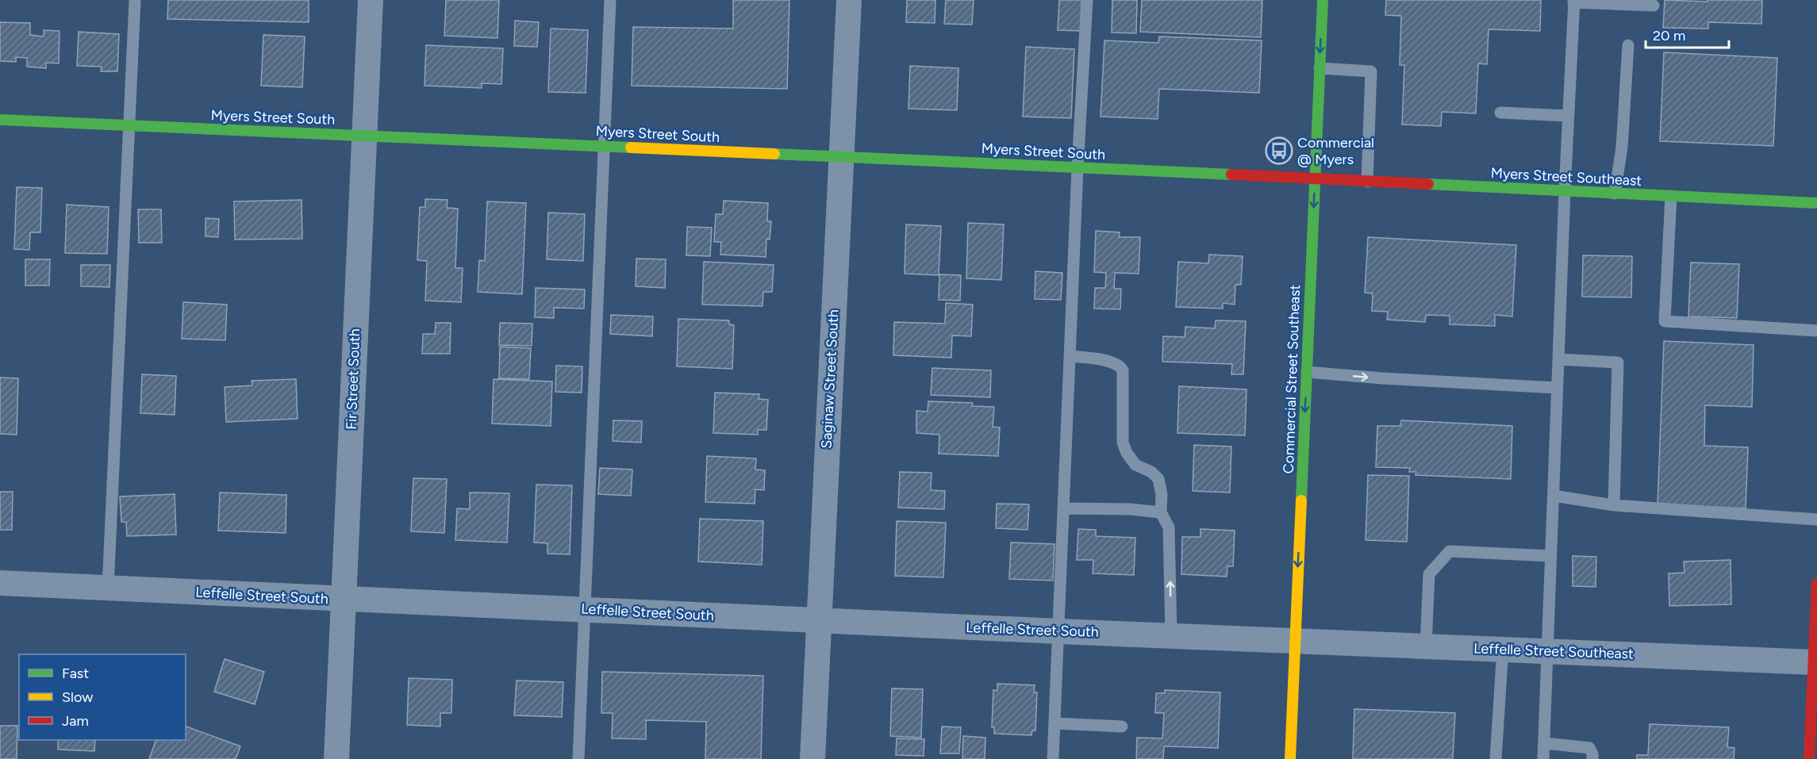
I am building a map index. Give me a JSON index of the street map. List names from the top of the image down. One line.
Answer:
{"streets":{"street":["Myers Street South","Myers Street Southeast","Fir Street South","Saginaw Street South","Commercial Street Southeast","Leffelle Street South","Leffelle Street Southeast"]},"crossings":[["Myers Street South","Myers Street Southeast"],["Myers Street South","Fir Street South"],["Myers Street South","Saginaw Street South"],["Myers Street South","Commercial Street Southeast"],["Myers Street Southeast","Commercial Street Southeast"],["Fir Street South","Leffelle Street South"],["Saginaw Street South","Leffelle Street South"],["Commercial Street Southeast","Leffelle Street South"],["Commercial Street Southeast","Leffelle Street Southeast"],["Leffelle Street South","Leffelle Street Southeast"]],"one_way":["Commercial Street Southeast"],"places":{"bus stop":["Commercial @ Myers"]},"legend":["Fast","Slow","Jam"],"scale_bar":"20 m"}
